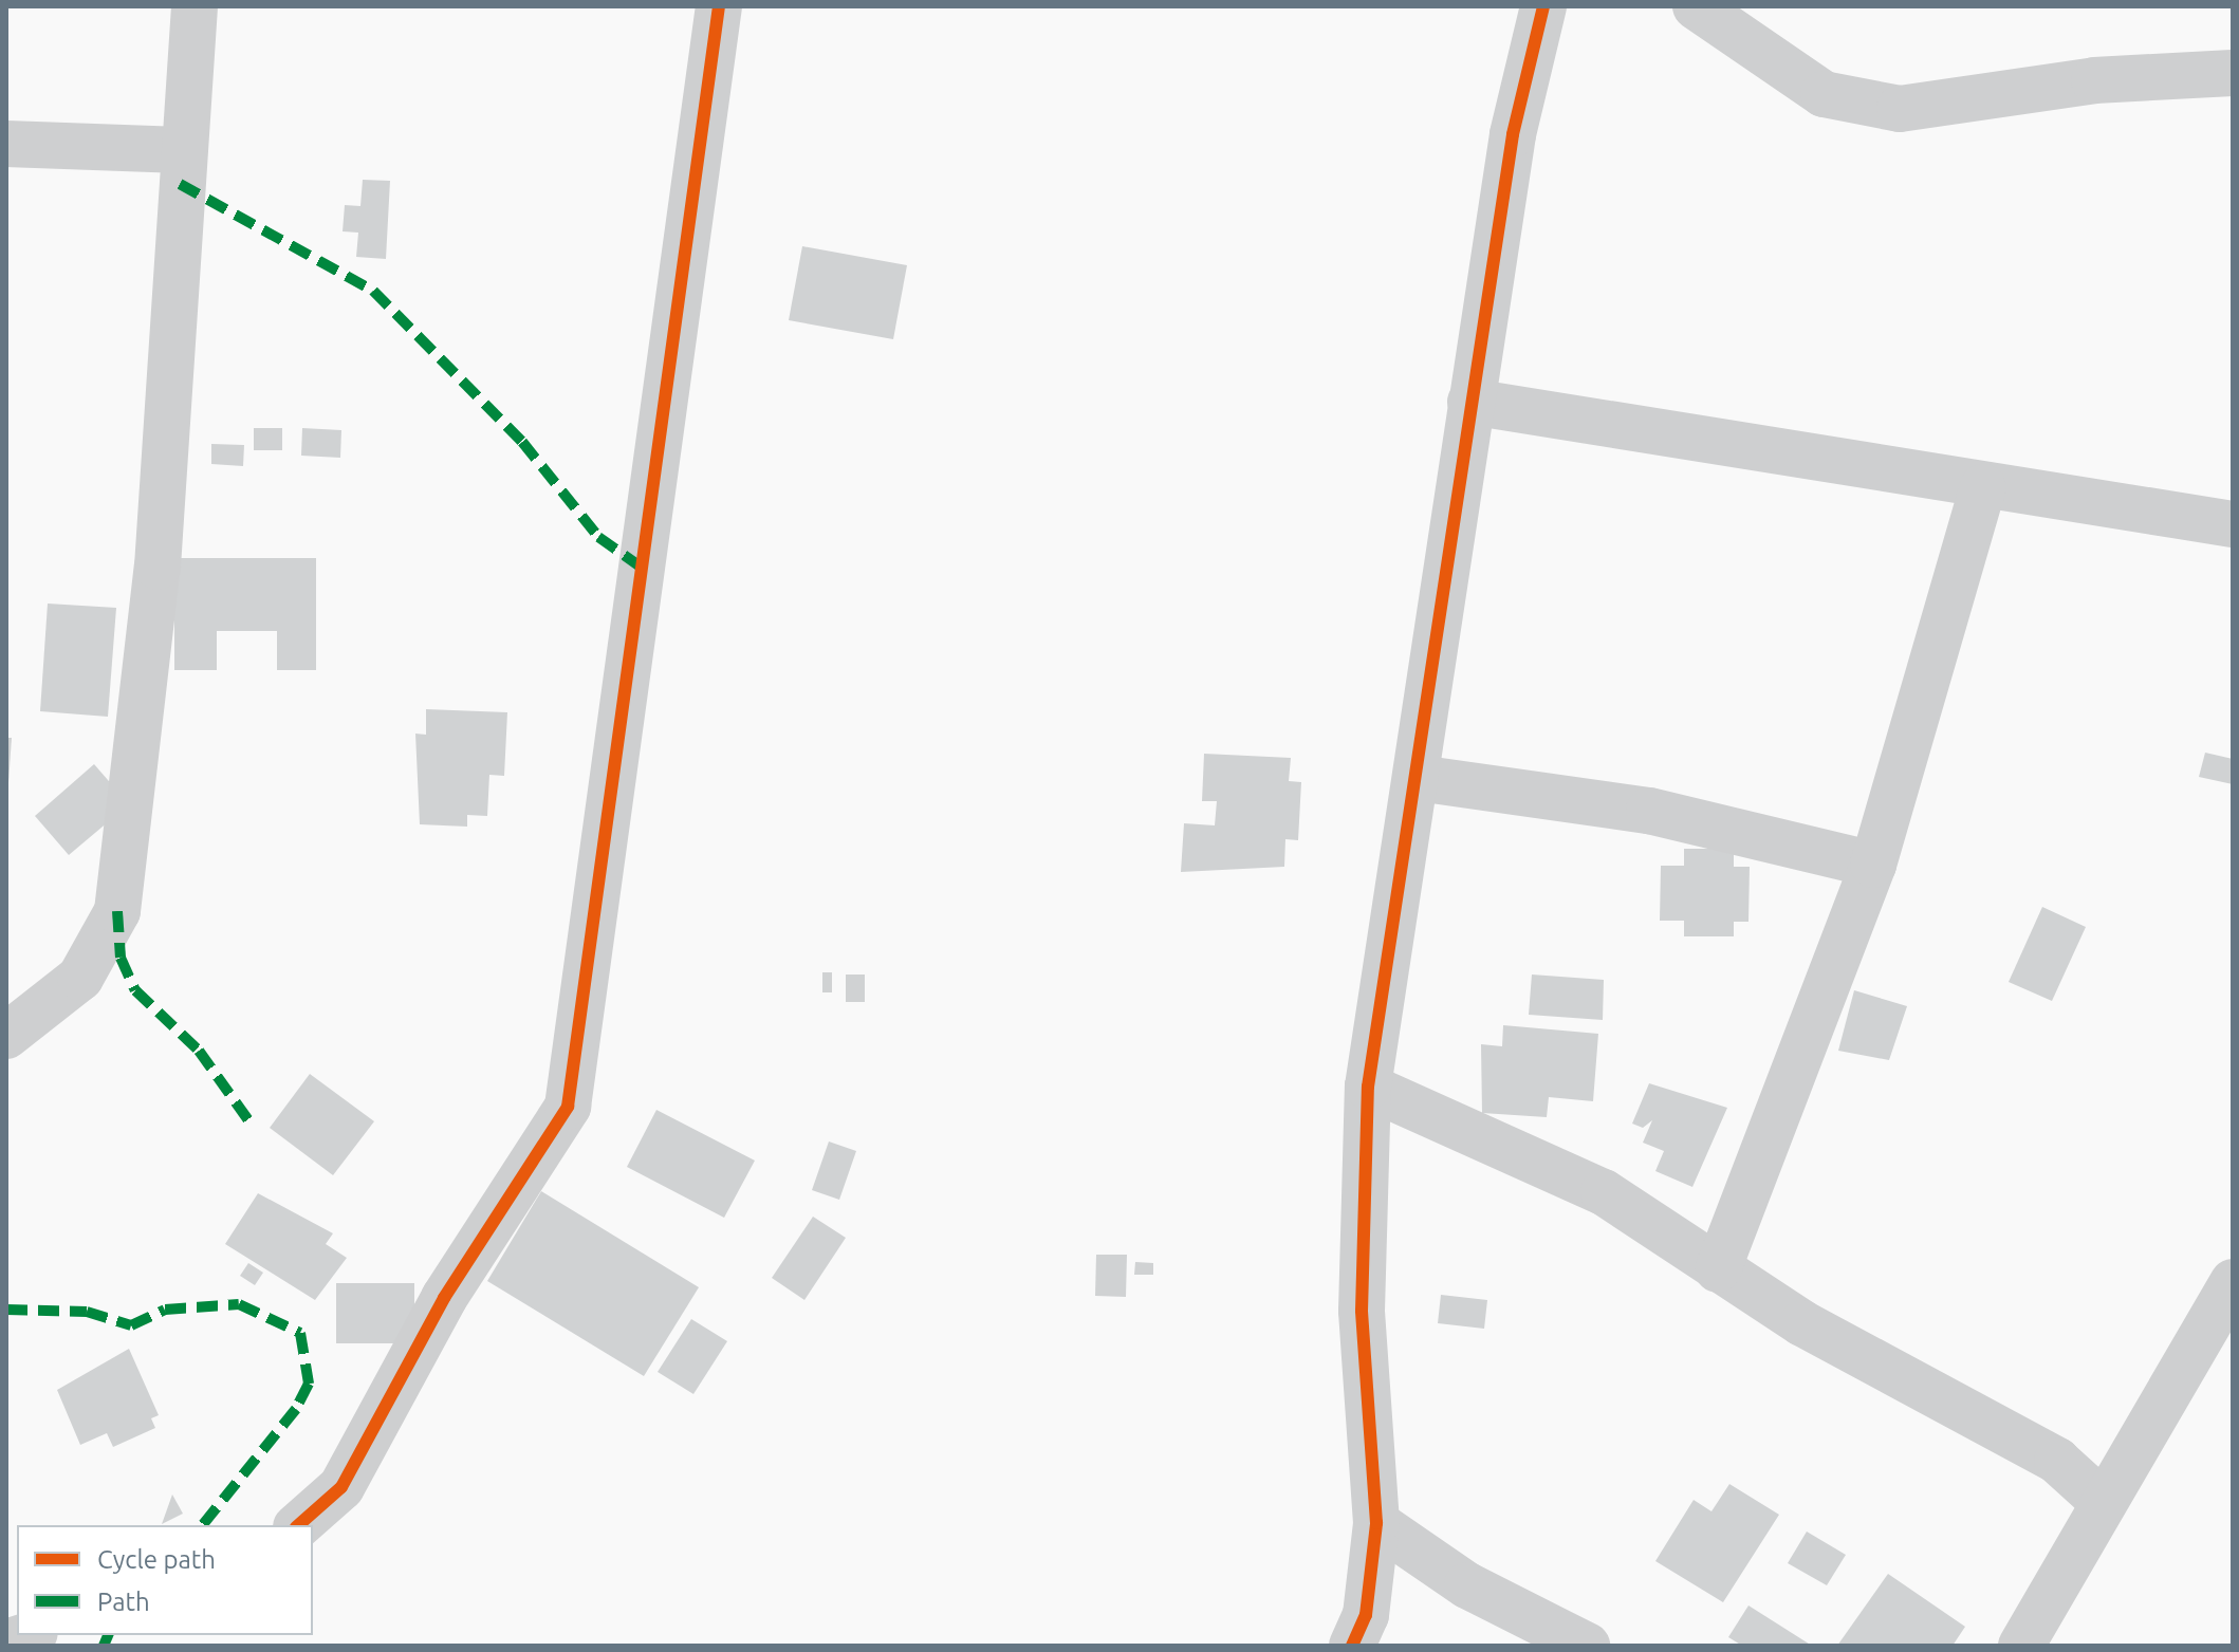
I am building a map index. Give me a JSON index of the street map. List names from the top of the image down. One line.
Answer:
{"legend":["Cycle path","Path"]}
